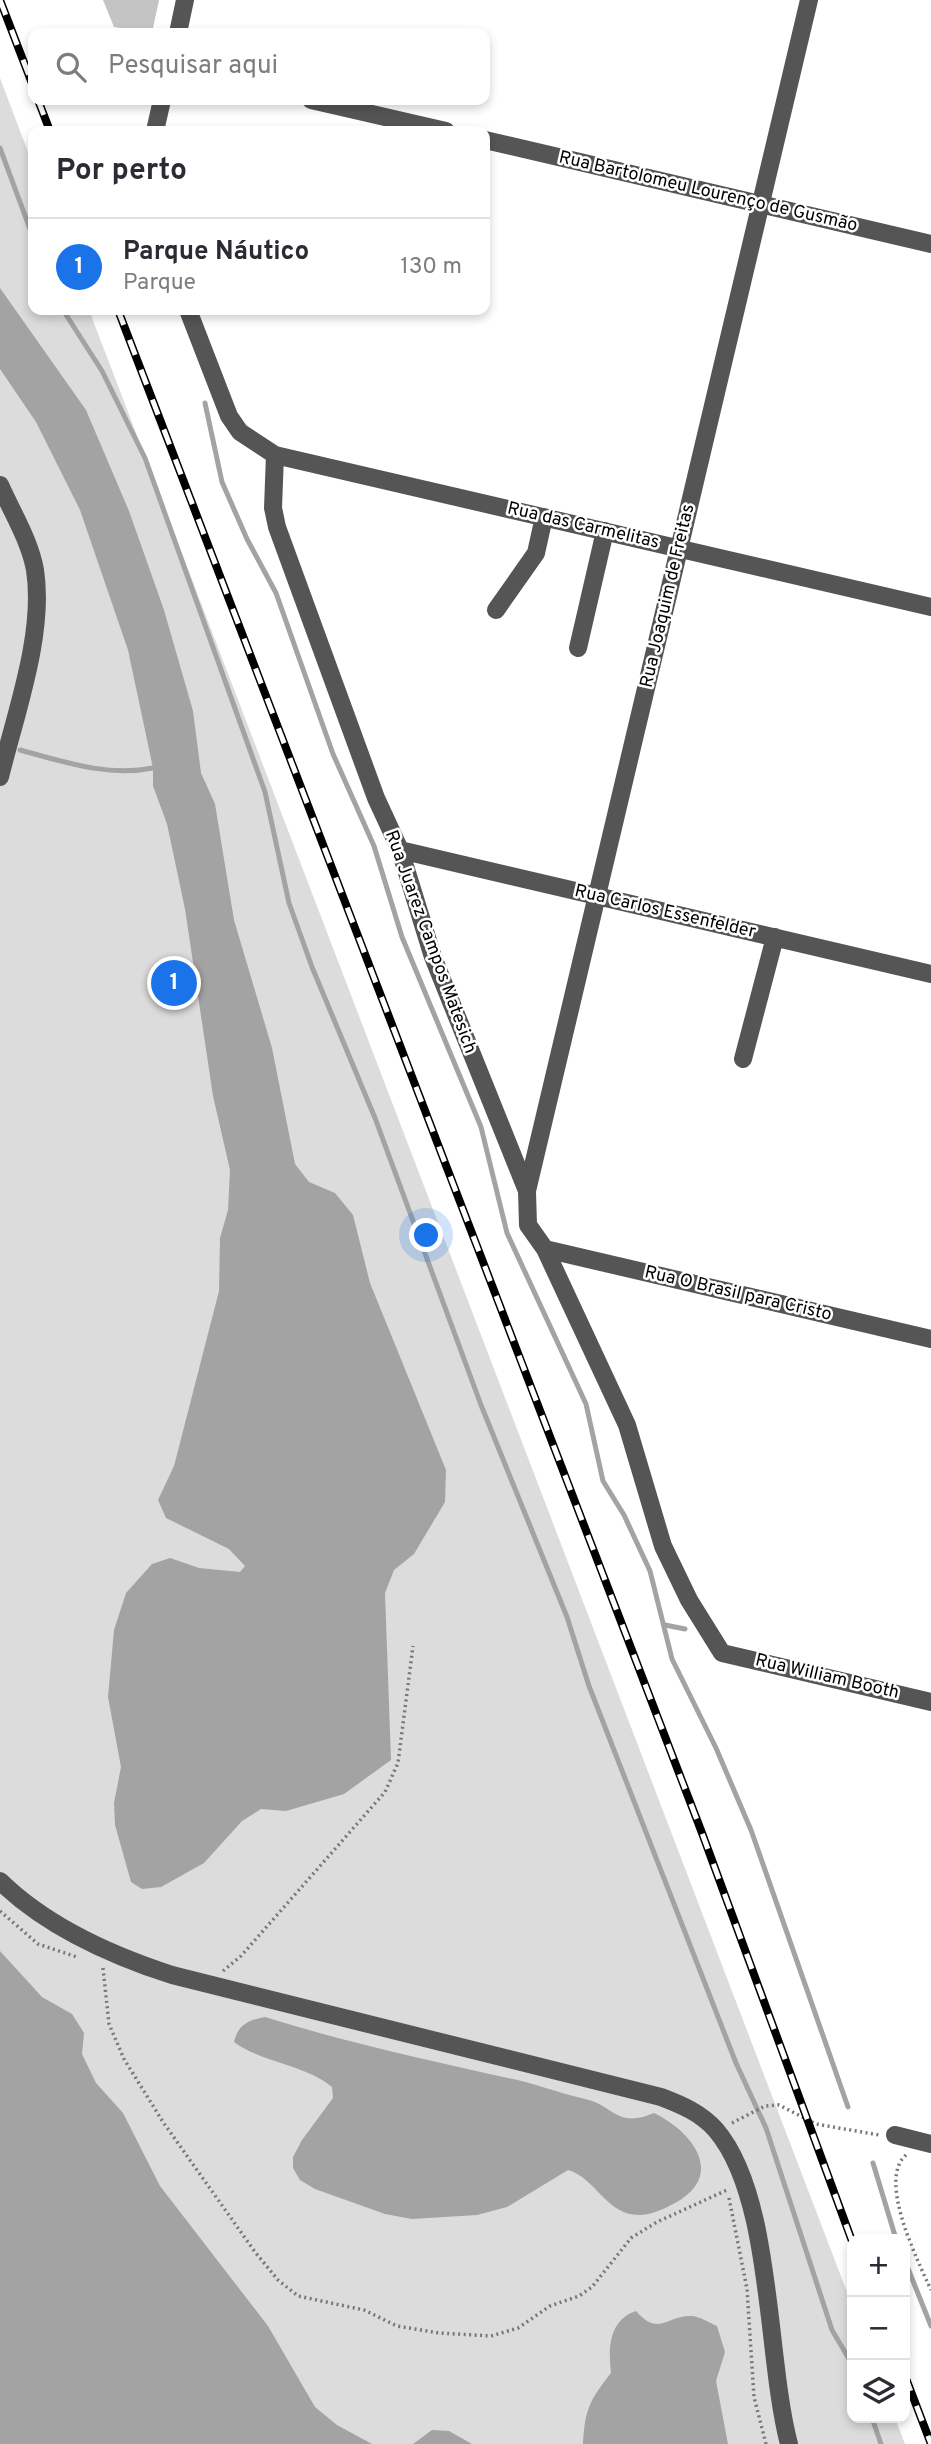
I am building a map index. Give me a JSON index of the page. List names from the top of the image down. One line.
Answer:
{"streets":{"street":["Rua Bartolomeu Lourenço de Gusmão","Rua das Carmelitas","Rua Joaquim de Freitas","Rua Carlos Essenfelder","Rua Juarez Campos Matesich","Rua O Brasil para Cristo","Rua William Booth"]},"crossings":[["Rua Bartolomeu Lourenço de Gusmão","Rua Joaquim de Freitas"],["Rua das Carmelitas","Rua Joaquim de Freitas"],["Rua das Carmelitas","Rua Juarez Campos Matesich"],["Rua Joaquim de Freitas","Rua Carlos Essenfelder"],["Rua Joaquim de Freitas","Rua Juarez Campos Matesich"],["Rua Carlos Essenfelder","Rua Juarez Campos Matesich"],["Rua Juarez Campos Matesich","Rua O Brasil para Cristo"],["Rua Juarez Campos Matesich","Rua William Booth"]],"page":{"search":"Pesquisar aqui","heading":"Por perto","list":[{"mark":"1","name":"Parque Náutico","note":"Parque","value":"130 m"}],"pins":"1","map_buttons":["+","−"]}}
